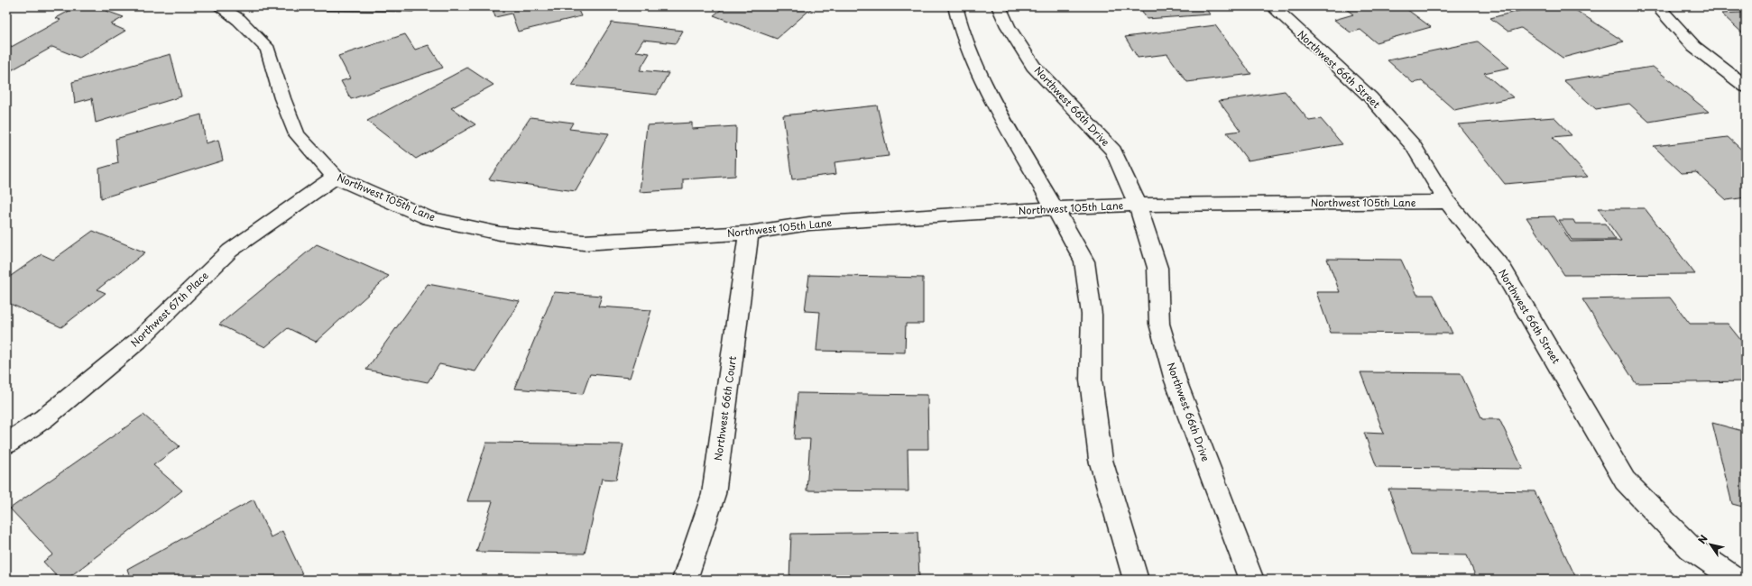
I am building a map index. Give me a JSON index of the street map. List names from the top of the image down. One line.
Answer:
{"streets":{"street":["Northwest 66th Street","Northwest 66th Drive","Northwest 105th Lane","Northwest 67th Place","Northwest 66th Court"]},"crossings":[["Northwest 66th Street","Northwest 105th Lane"],["Northwest 66th Drive","Northwest 105th Lane"],["Northwest 105th Lane","Northwest 67th Place"],["Northwest 105th Lane","Northwest 66th Court"]],"north":"top left"}
